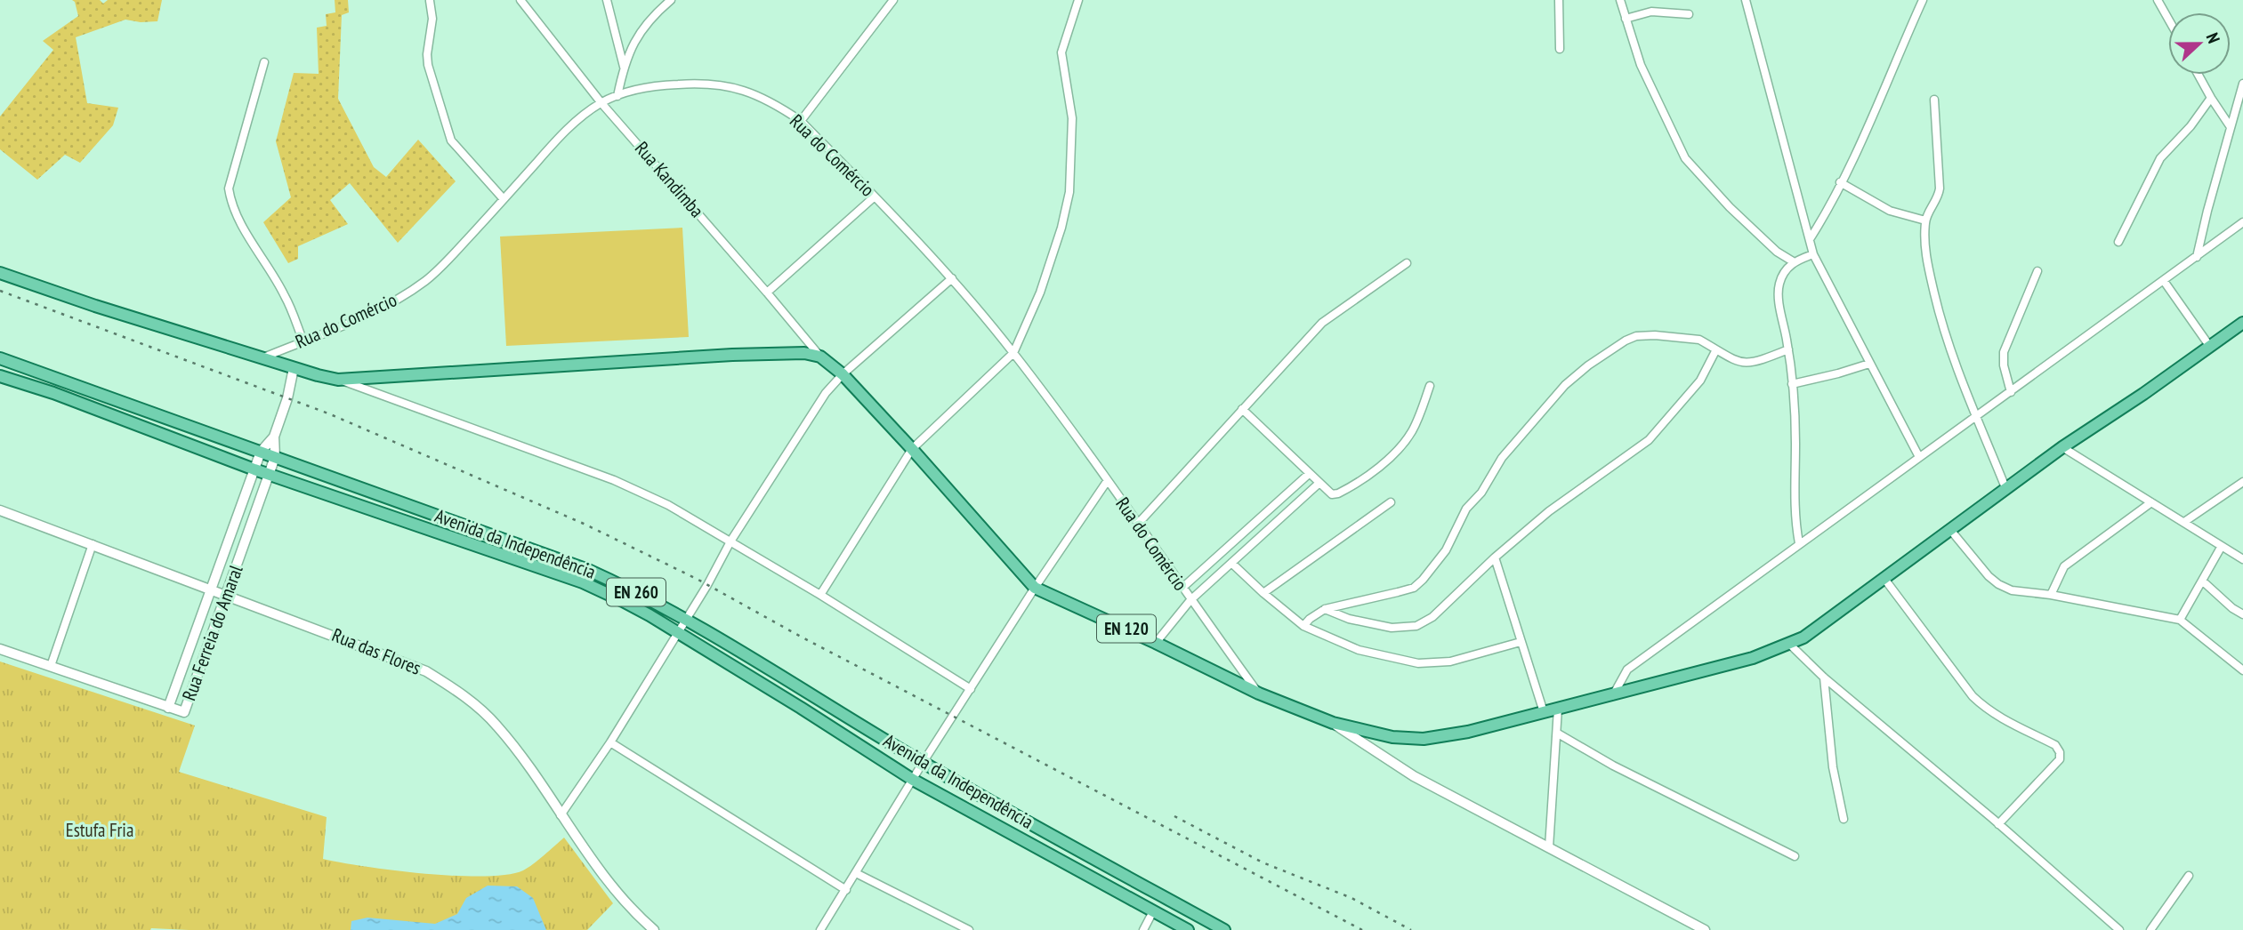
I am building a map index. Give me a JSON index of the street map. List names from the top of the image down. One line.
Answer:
{"streets":{"main road":["Avenida da Independência","EN 260","EN 120"],"street":["Rua do Comércio","Rua Kandimba","Rua Ferreia do Amaral","Rua das Flores"]},"crossings":[["Rua do Comércio","Rua Kandimba"],["Rua do Comércio","EN 120"],["Rua Kandimba","EN 120"],["Avenida da Independência","Rua Ferreia do Amaral"],["Rua Ferreia do Amaral","Rua das Flores"]],"parks":["Estufa Fria"],"north":"right"}
